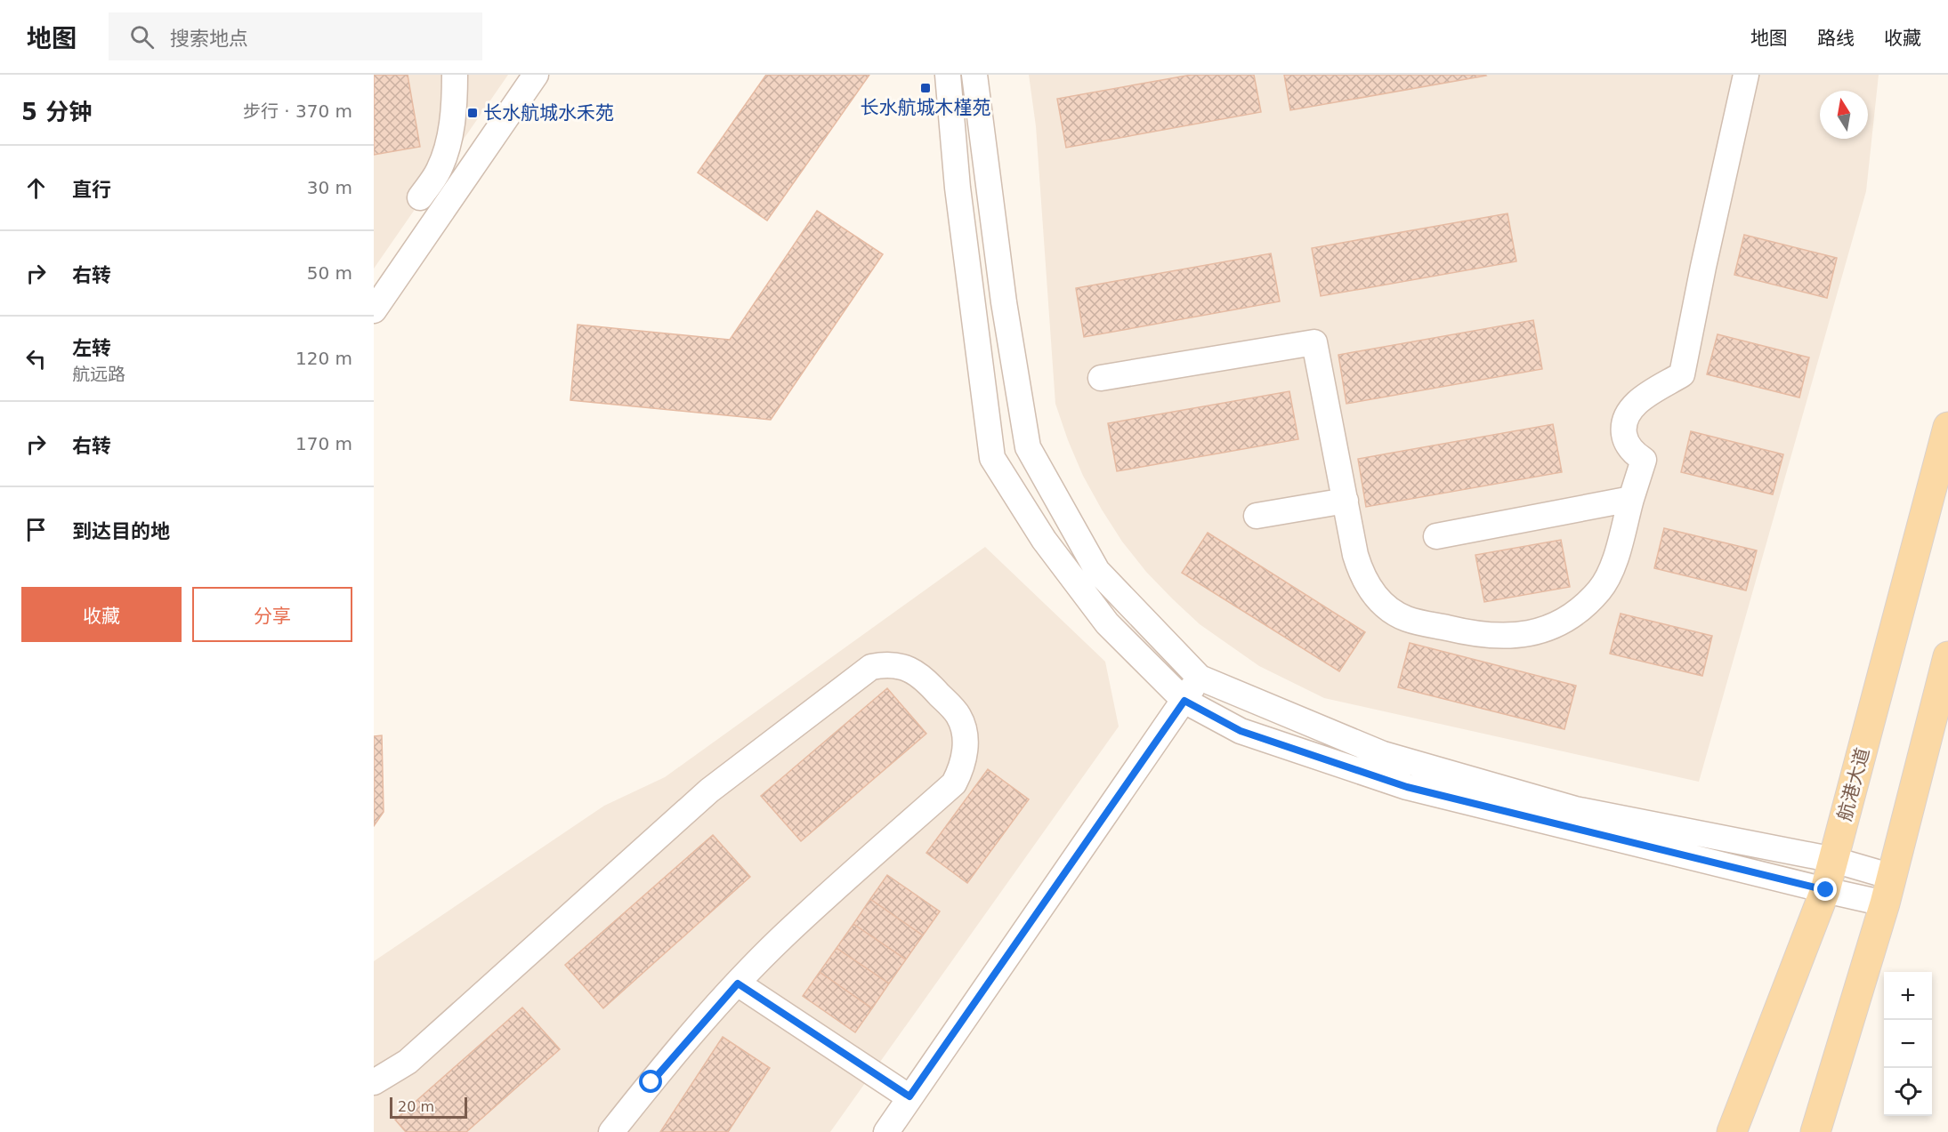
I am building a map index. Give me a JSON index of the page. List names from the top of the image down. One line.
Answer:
{"streets":{"main road":["航港大道"]},"places":{"transit":["长水航城木槿苑","长水航城水禾苑"]},"scale_bar":"20 m","north":"top","page":{"header":"地图","search":"搜索地点","nav":["地图","路线","收藏"],"heading":["5 分钟","步行 · 370 m"],"list":[["直行","30 m"],["右转","50 m"],["左转","航远路","120 m"],["右转","170 m"],"到达目的地"],"buttons":["收藏","分享"],"map_buttons":["+","−"],"scale":"20 m"}}
